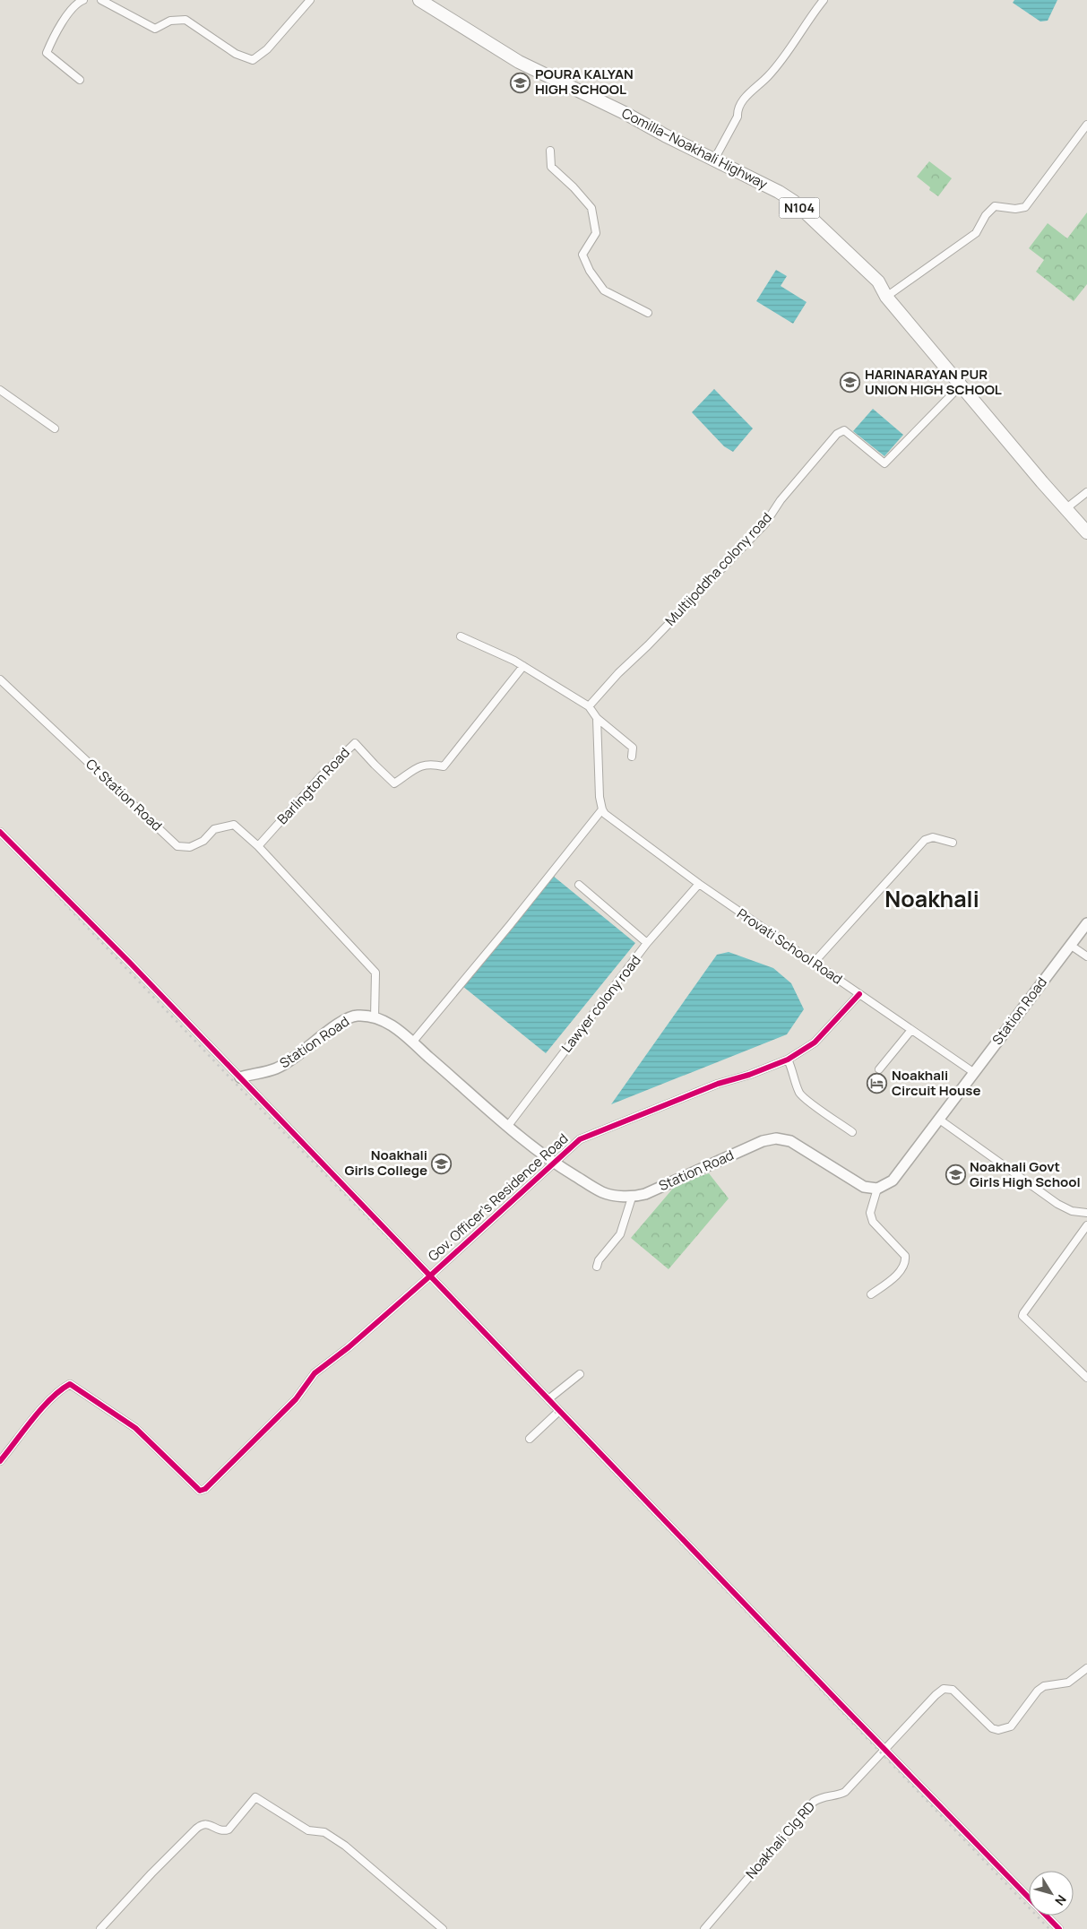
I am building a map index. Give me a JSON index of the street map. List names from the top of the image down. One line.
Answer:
{"streets":{"highway":["Comilla–Noakhali Highway","N104"],"street":["Multijoddha colony road","Barlington Road","Ct Station Road","Provati School Road","Lawyer colony road","Station Road","Gov. Officer's Residence Road","Noakhali Clg RD"]},"crossings":[["Comilla–Noakhali Highway","Multijoddha colony road"],["Barlington Road","Ct Station Road"],["Provati School Road","Lawyer colony road"],["Provati School Road","Station Road"],["Provati School Road","Gov. Officer's Residence Road"],["Lawyer colony road","Station Road"],["Station Road","Gov. Officer's Residence Road"]],"districts":["Noakhali"],"places":{"school or university":["POURA KALYAN HIGH SCHOOL","HARINARAYAN PUR UNION HIGH SCHOOL","Noakhali Girls College","Noakhali Govt Girls High School"],"hotel":["Noakhali Circuit House"]},"north":"bottom right"}
